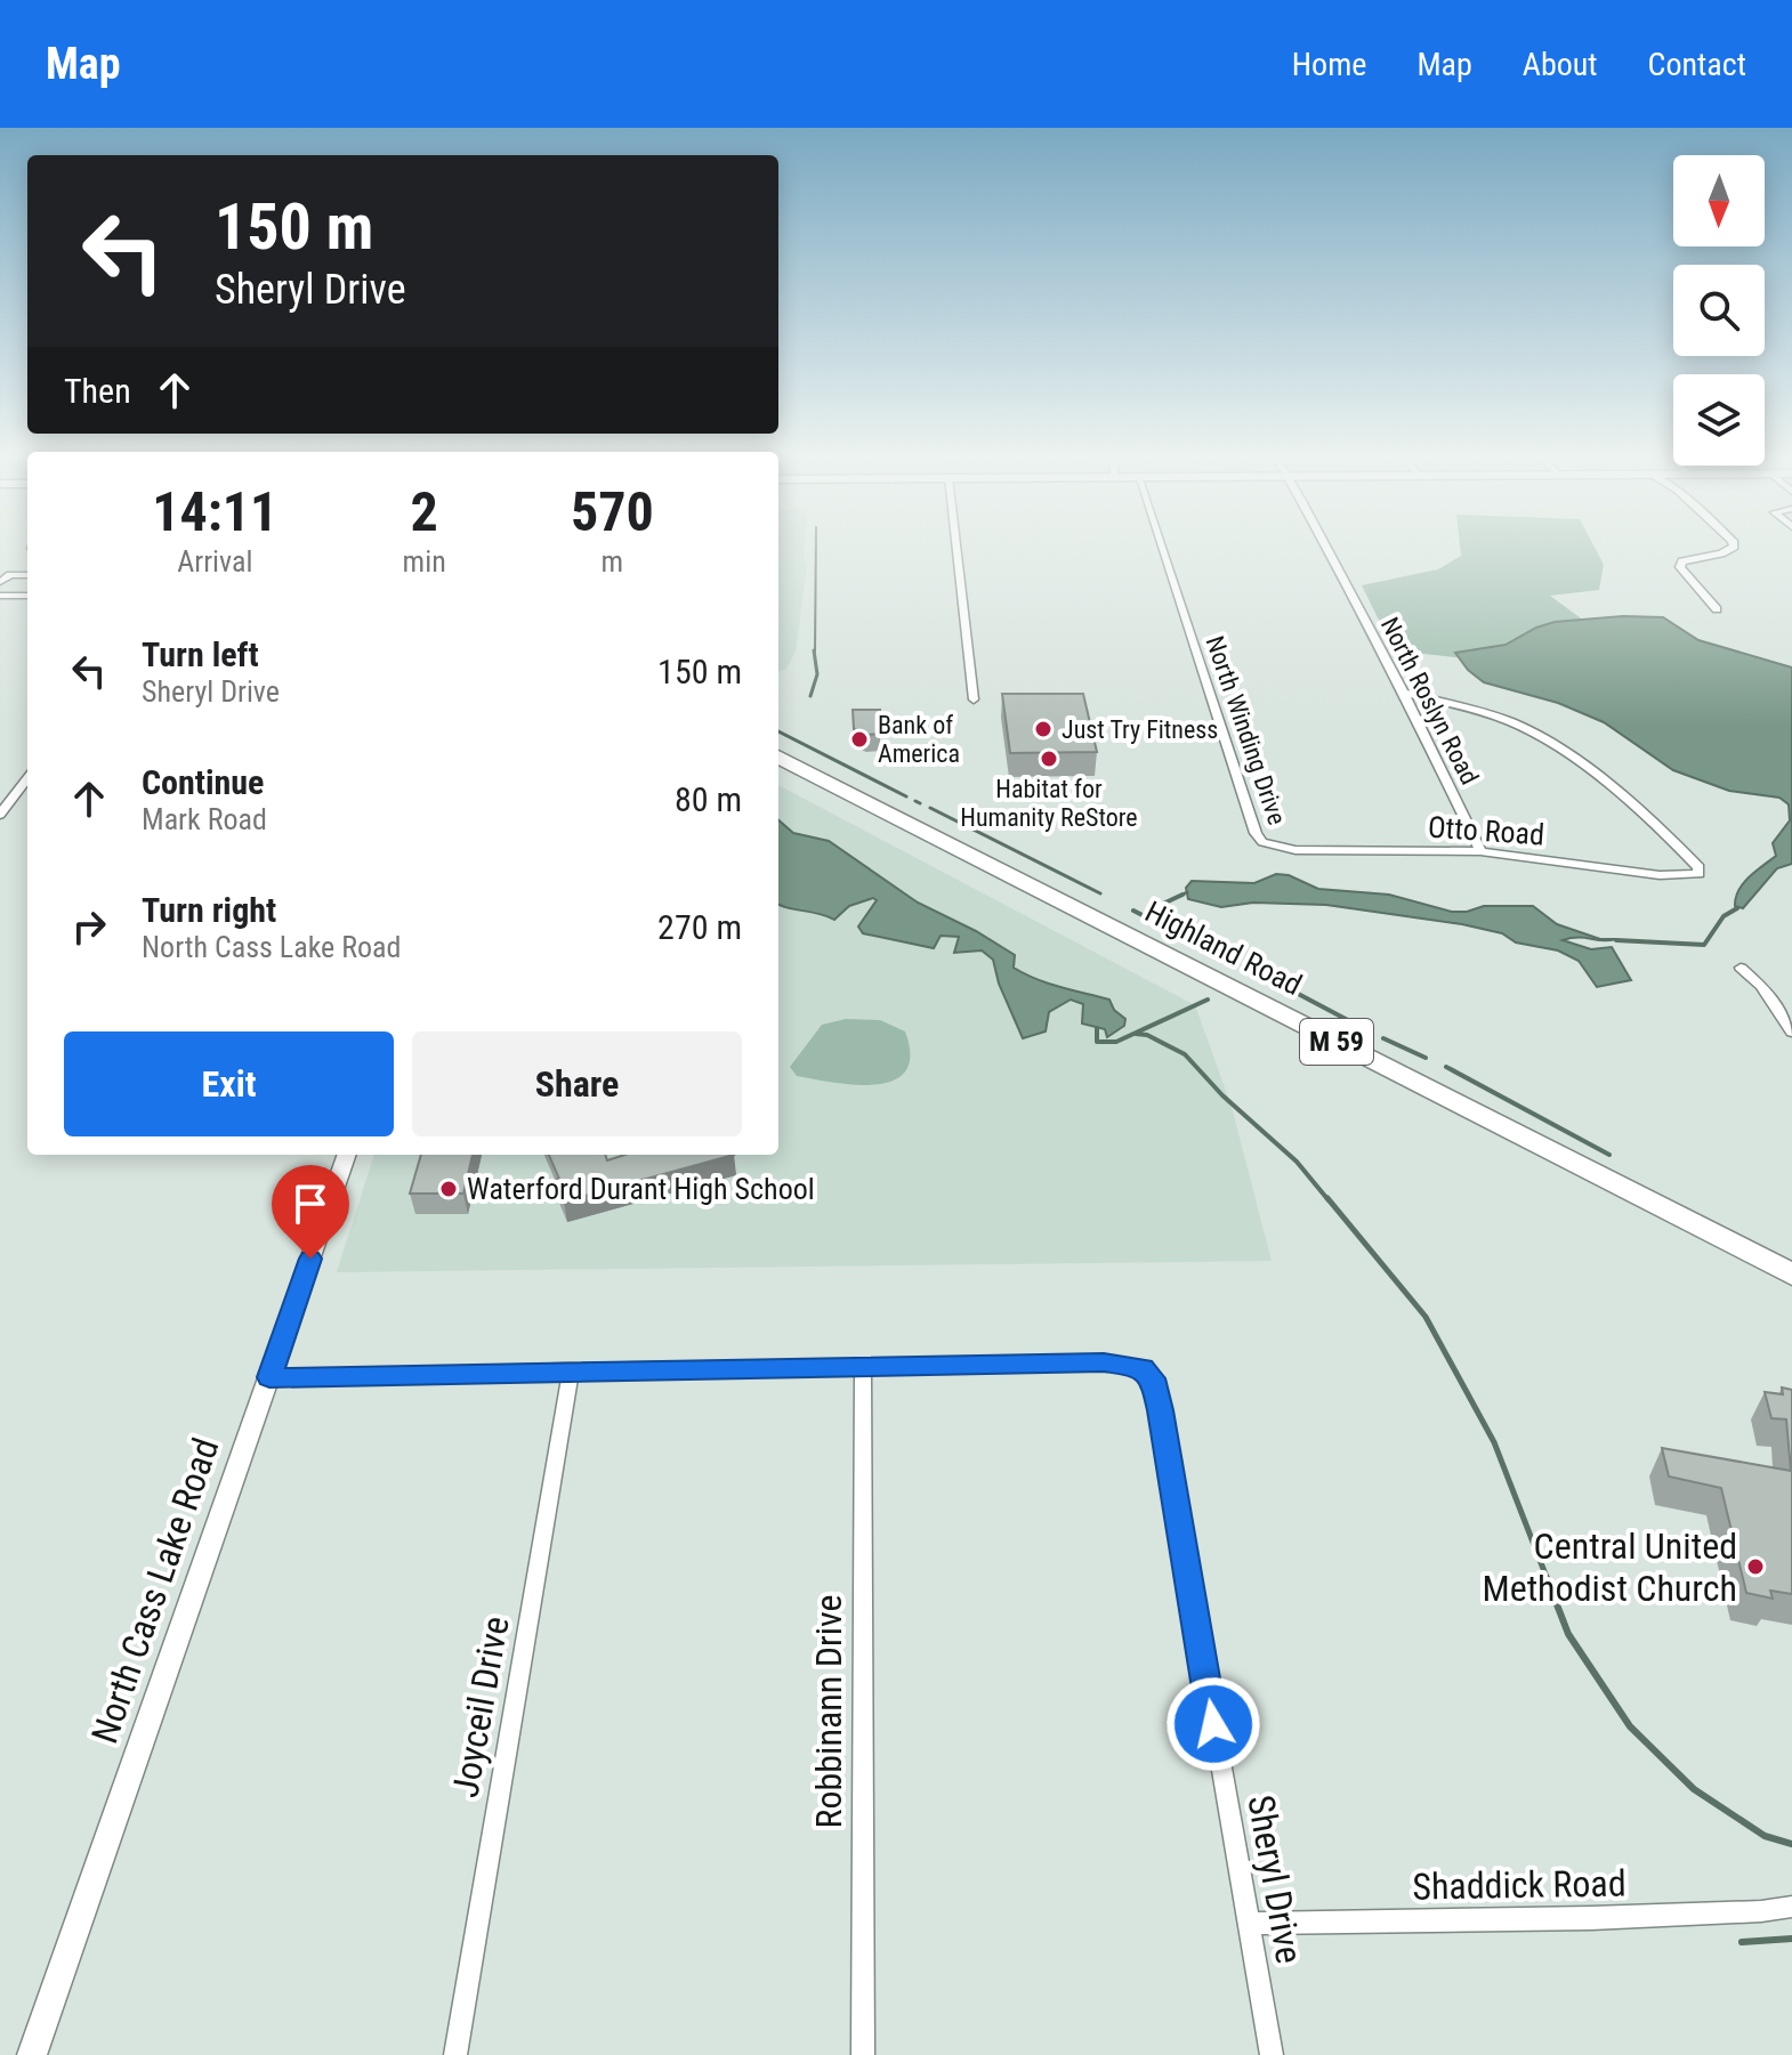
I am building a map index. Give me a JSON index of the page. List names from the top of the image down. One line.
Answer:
{"streets":{"highway":["Highland Road","M 59"],"main road":["North Cass Lake Road"],"street":["North Roslyn Road","North Winding Drive","Otto Road","Joyceil Drive","Robbinann Drive","Sheryl Drive","Shaddick Road"]},"crossings":[["North Roslyn Road","Otto Road"],["North Winding Drive","Otto Road"],["North Cass Lake Road","Sheryl Drive"],["Joyceil Drive","Sheryl Drive"],["Robbinann Drive","Sheryl Drive"],["Sheryl Drive","Shaddick Road"]],"places":["Just Try Fitness","Bank of America","Habitat for Humanity ReStore","Waterford Durant High School","Central United Methodist Church"],"north":"bottom","page":{"header":"Map","nav":["Home","Map","About","Contact"],"turn":["150 m","Sheryl Drive"],"then":"Then","eta":["14:11","Arrival","2","min","570","m"],"list":[{"name":"Turn left","note":"Sheryl Drive","value":"150 m"},{"name":"Continue","note":"Mark Road","value":"80 m"},{"name":"Turn right","note":"North Cass Lake Road","value":"270 m"}],"buttons":["Exit","Share"]}}
